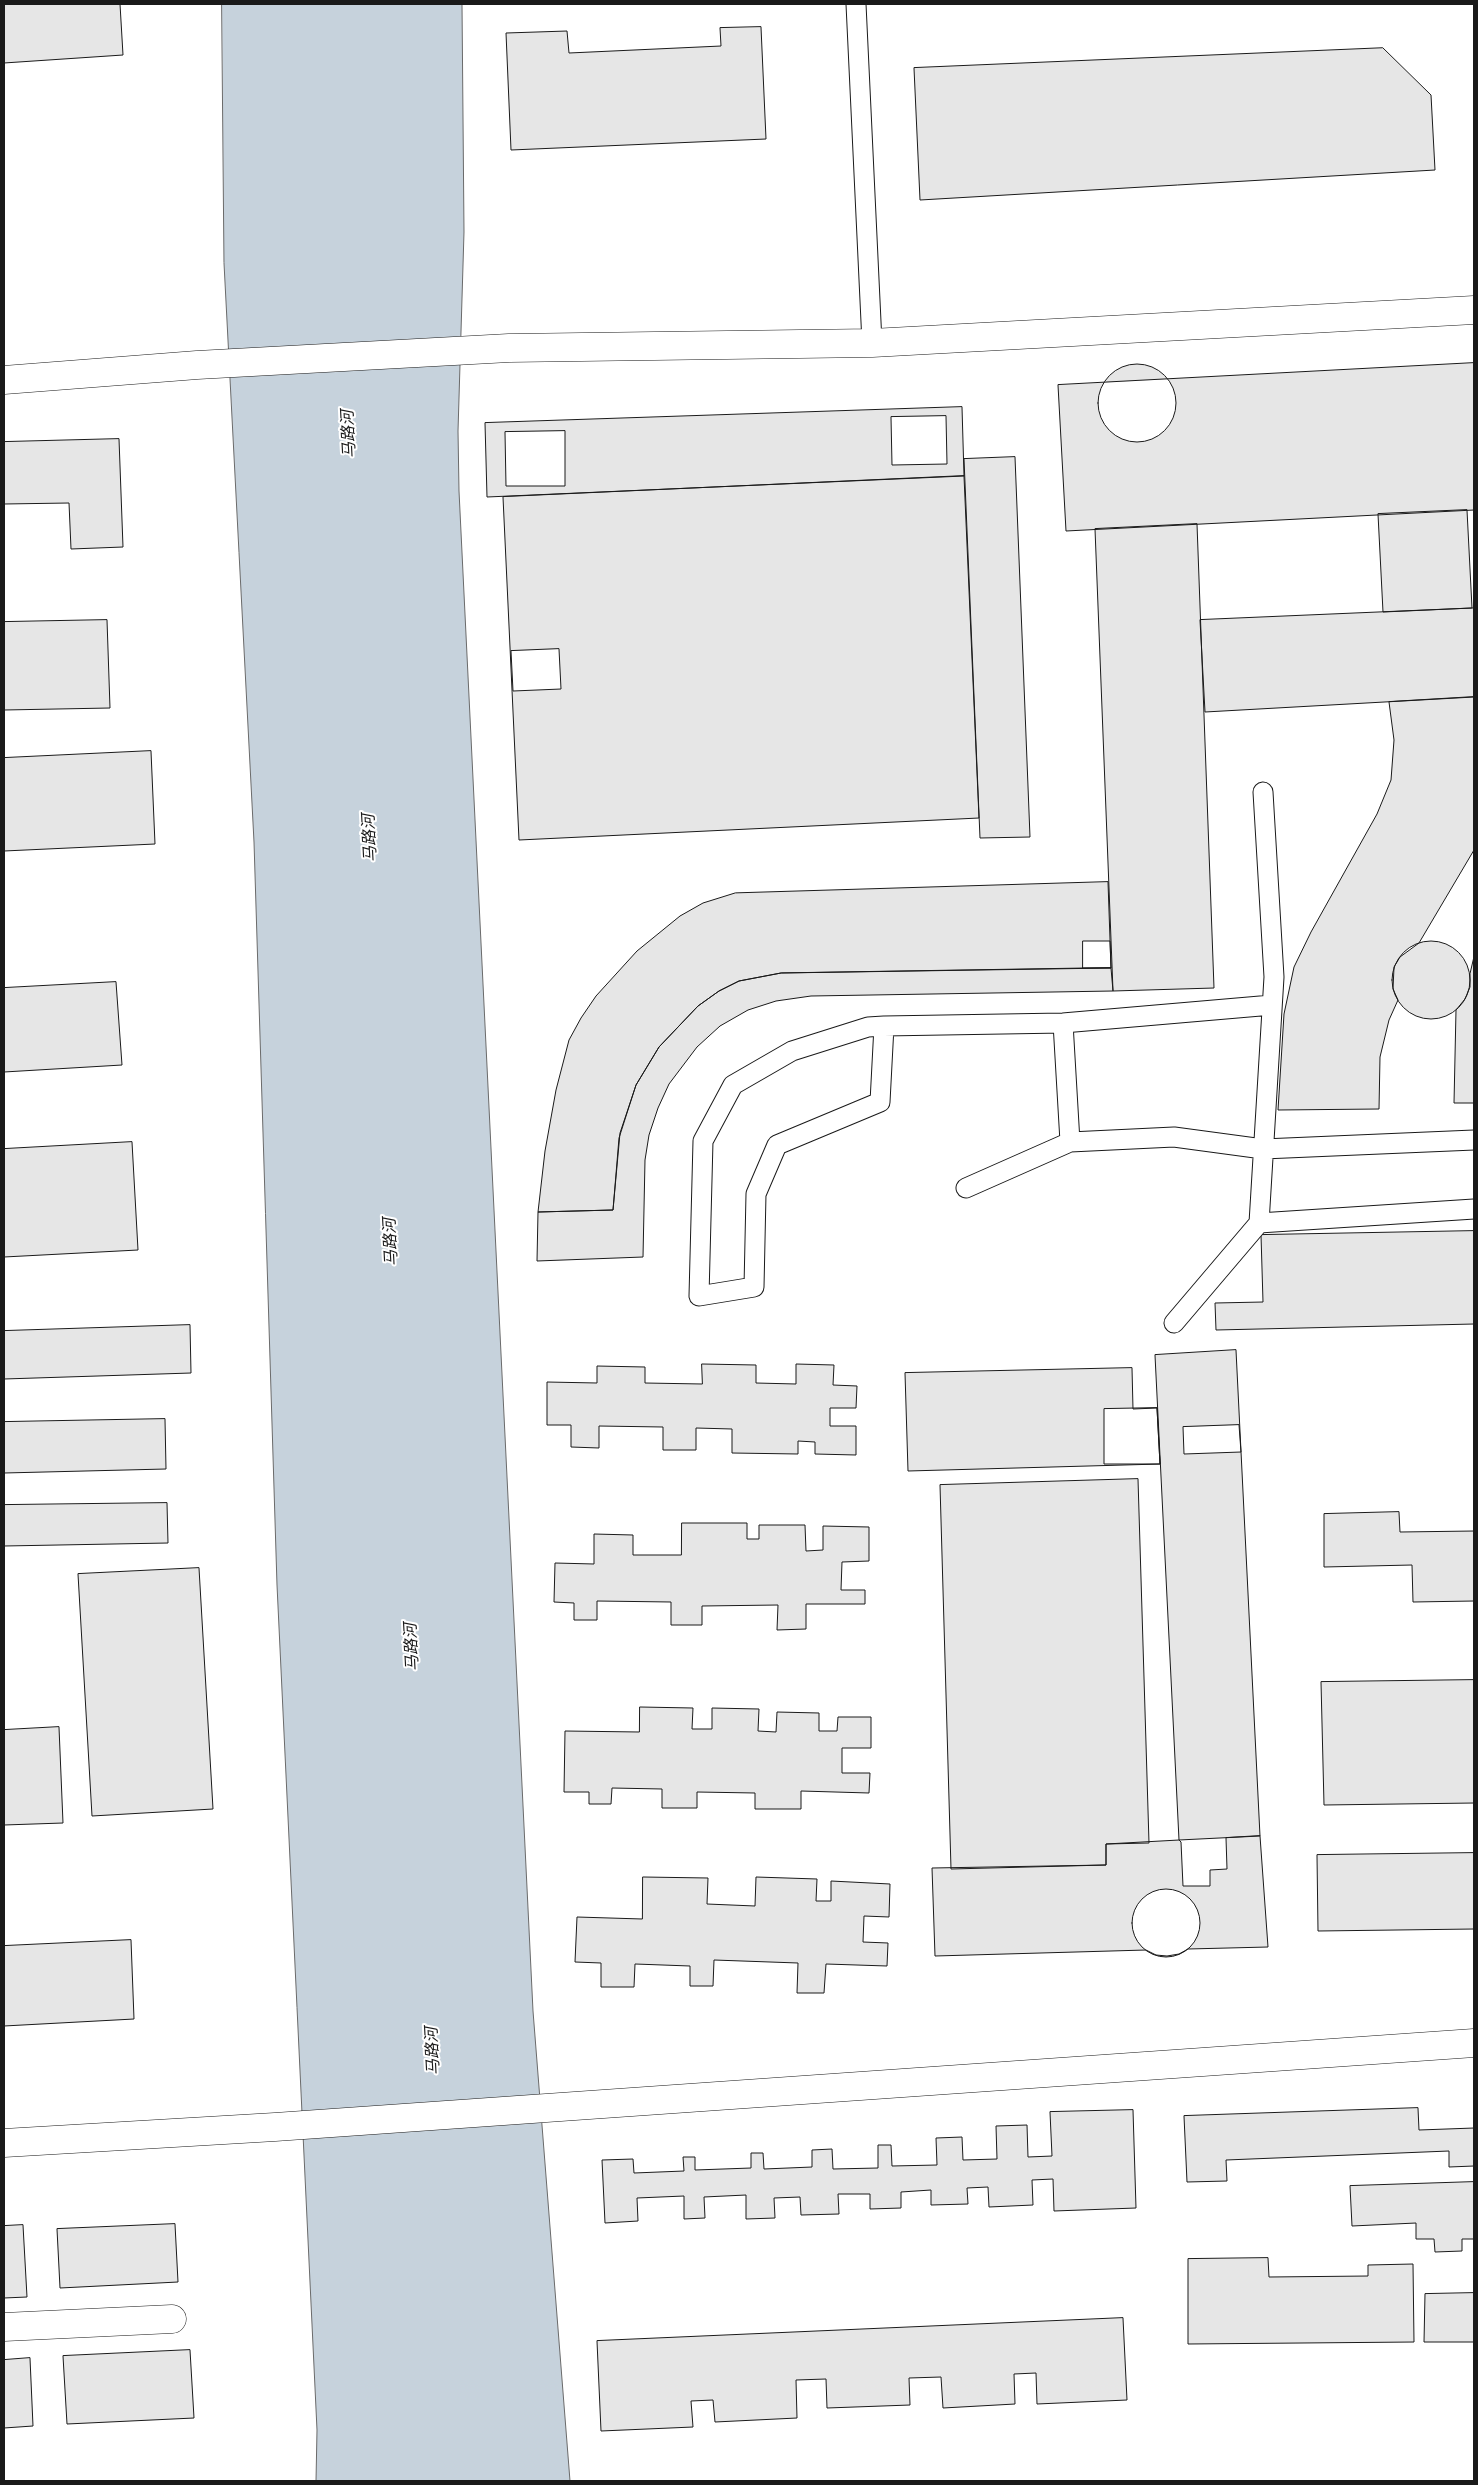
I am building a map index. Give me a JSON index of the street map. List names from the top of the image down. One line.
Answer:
{"water":["马路河"]}
